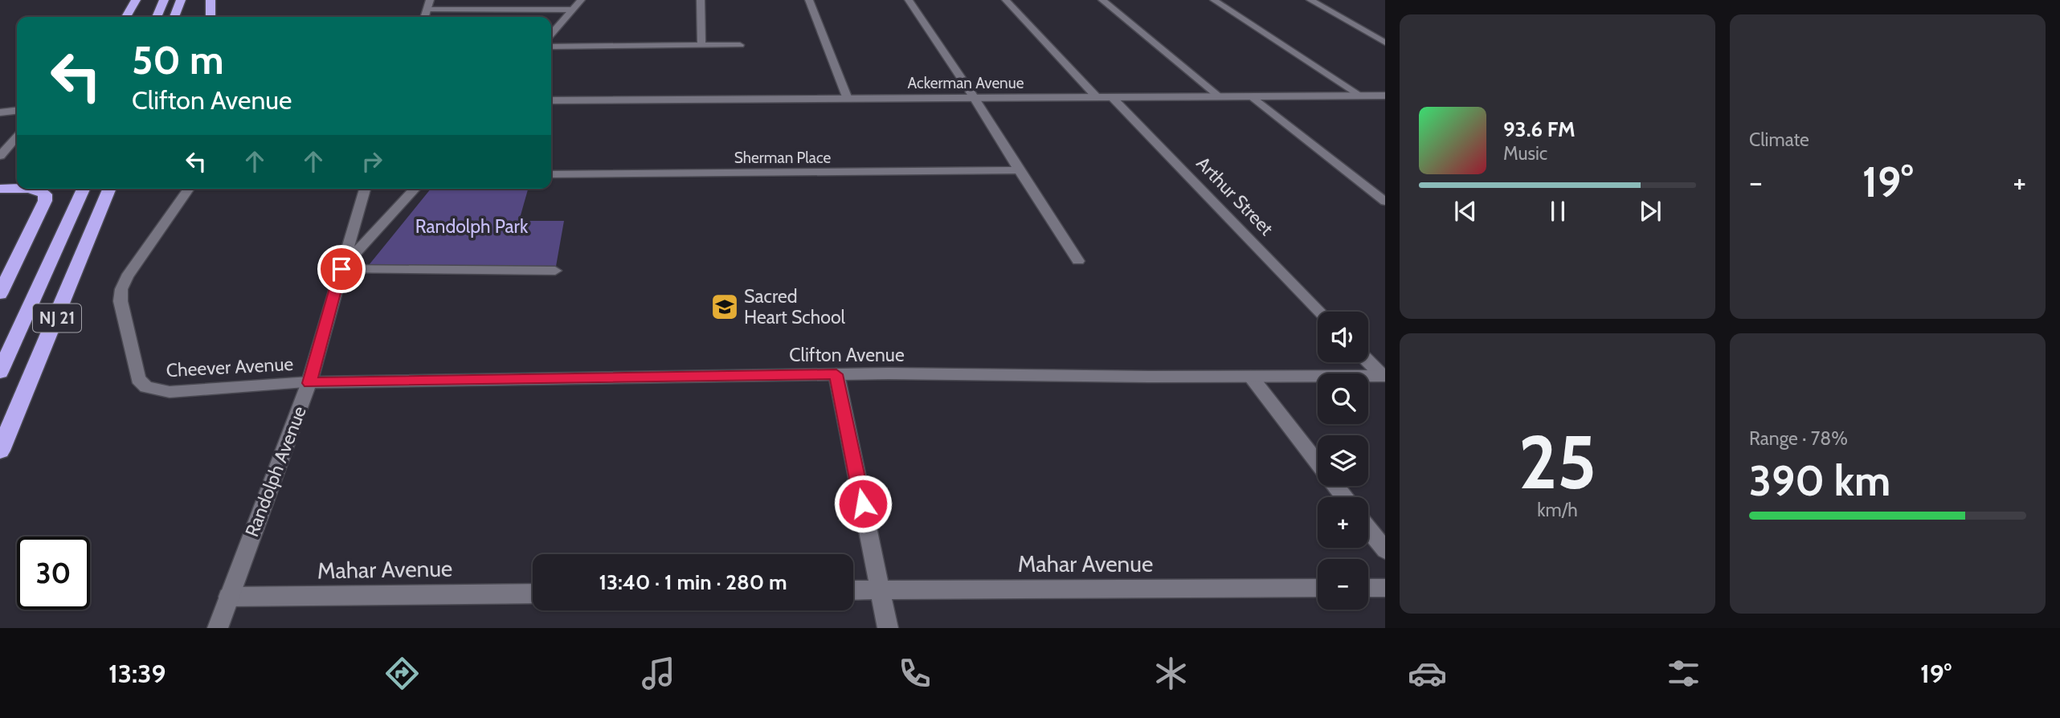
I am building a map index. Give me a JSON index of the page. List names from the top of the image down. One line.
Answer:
{"streets":{"highway":["NJ 21"],"street":["Ackerman Avenue","Sherman Place","Arthur Street","Clifton Avenue","Cheever Avenue","Randolph Avenue","Mahar Avenue"]},"crossings":[["Ackerman Avenue","Arthur Street"],["Clifton Avenue","Cheever Avenue"],["Clifton Avenue","Randolph Avenue"],["Cheever Avenue","Randolph Avenue"],["Randolph Avenue","Mahar Avenue"]],"parks":["Randolph Park"],"places":{"school or university":["Sacred Heart School"]},"page":{"tile":["Climate",["25","km/h"],["Range · 78%","390 km"]],"turn":["50 m","Clifton Avenue"],"song":["93.6 FM","Music"],"heat":["−","19°","+"],"map_buttons":["+","−"],"limit":"30","trip":"13:40 · 1 min · 280 m","tabs":["13:39","19°"]}}
